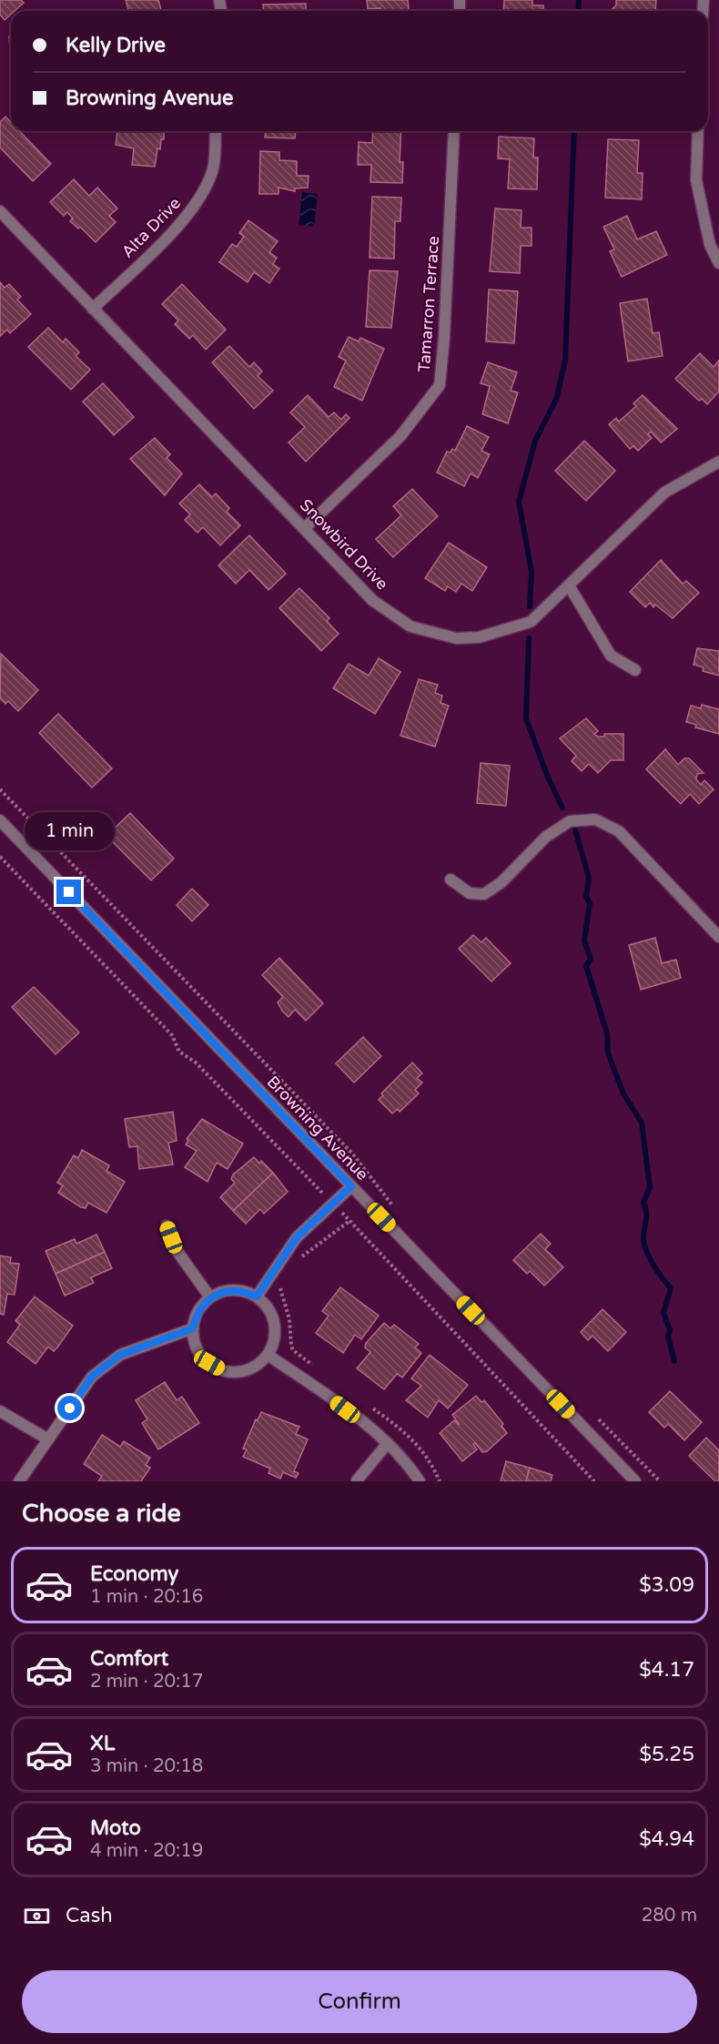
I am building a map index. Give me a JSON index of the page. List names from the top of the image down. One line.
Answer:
{"streets":{"street":["Alta Drive","Tamarron Terrace","Snowbird Drive","Browning Avenue"]},"crossings":[["Alta Drive","Snowbird Drive"],["Tamarron Terrace","Snowbird Drive"]],"page":{"banner":["Kelly Drive","Browning Avenue"],"bubble":"1 min","heading":"Choose a ride","list":[{"name":"Economy","note":"1 min · 20:16","value":"$3.09"},{"name":"Comfort","note":"2 min · 20:17","value":"$4.17"},{"name":"XL","note":"3 min · 20:18","value":"$5.25"},{"name":"Moto","note":"4 min · 20:19","value":"$4.94"}],"pay":["Cash","280 m"],"buttons":"Confirm"}}
